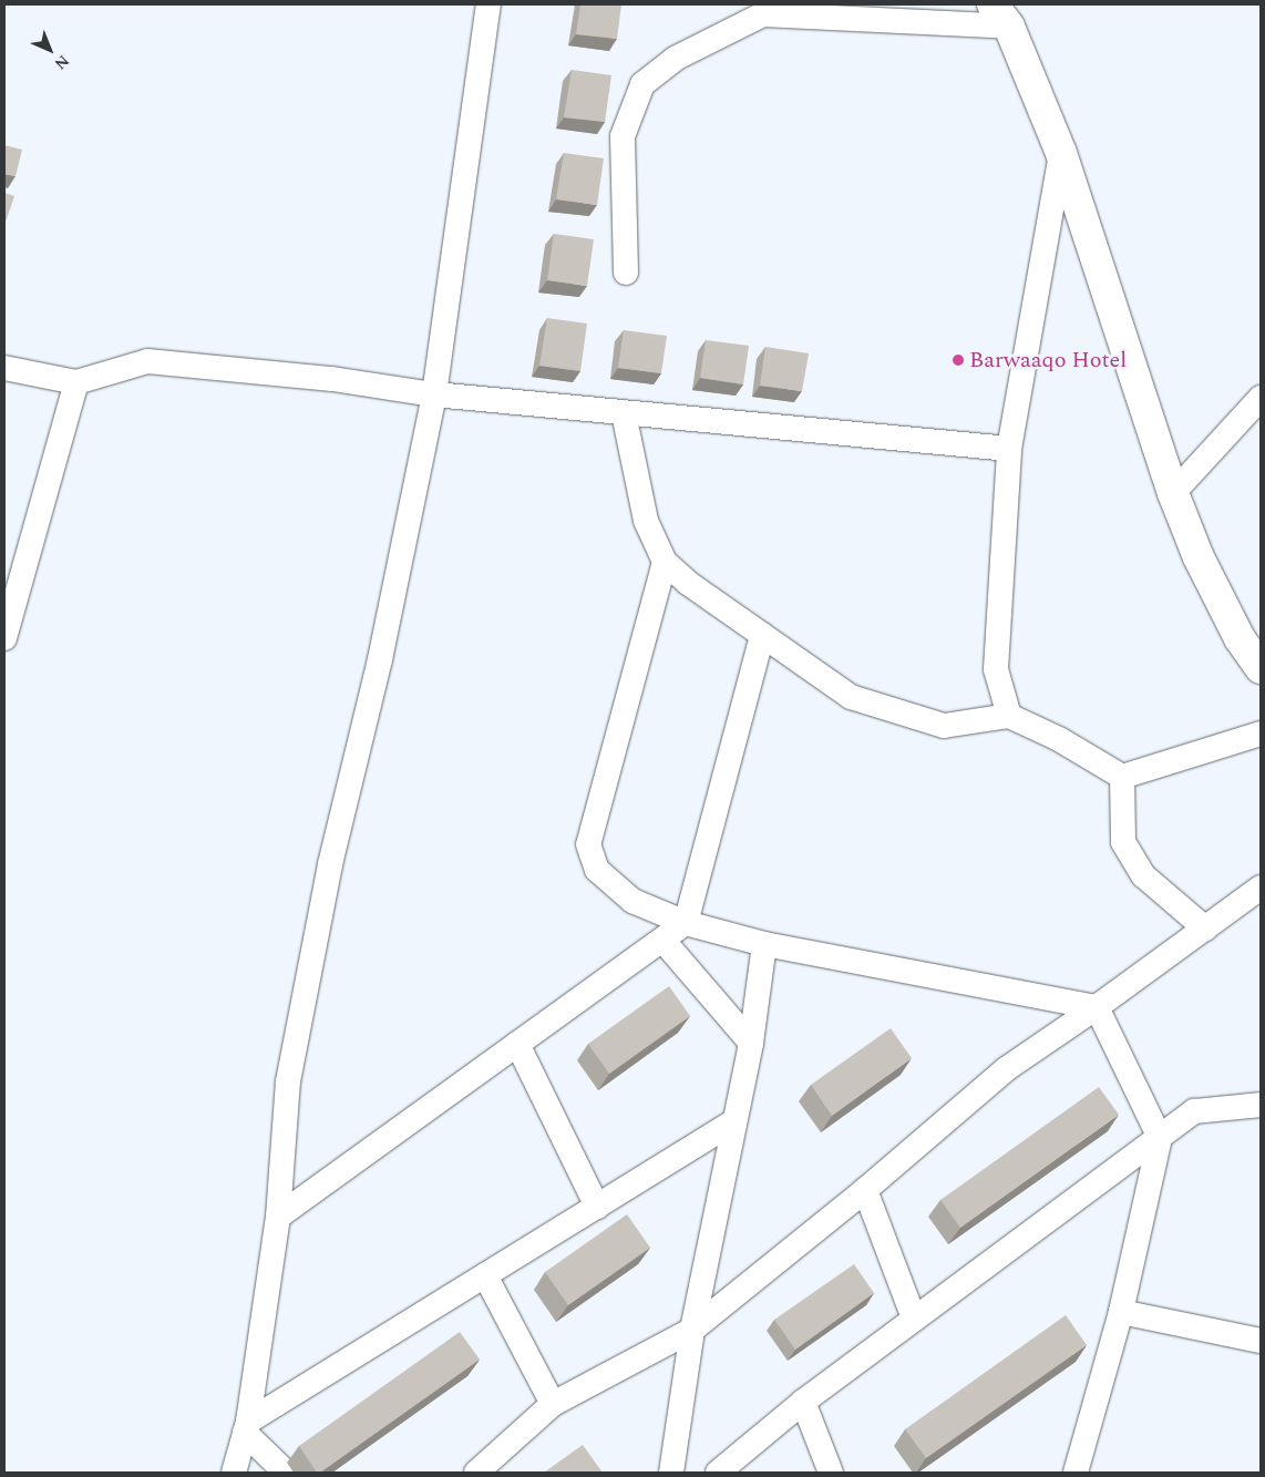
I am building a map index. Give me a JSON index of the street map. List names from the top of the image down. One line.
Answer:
{"places":["Barwaaqo Hotel"],"north":"bottom right"}
